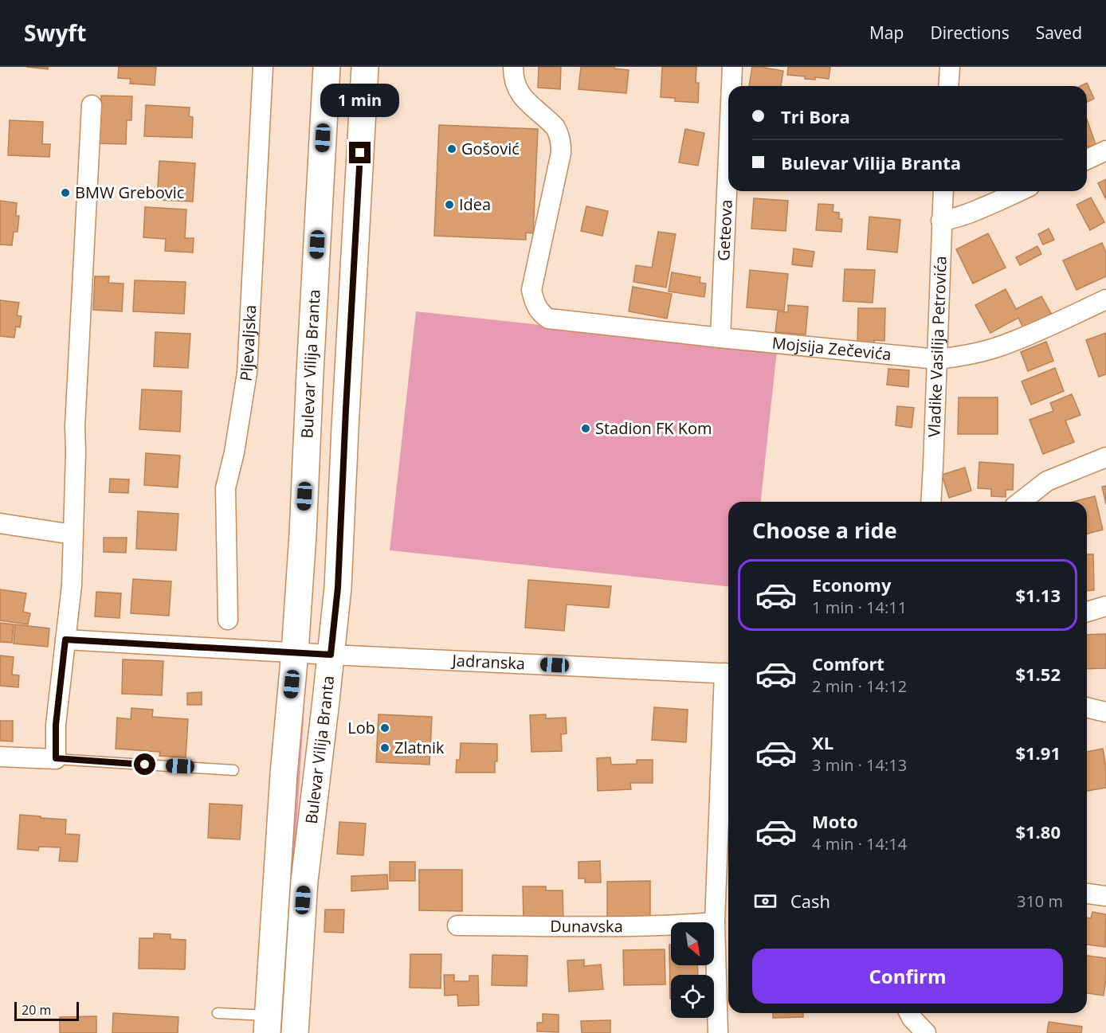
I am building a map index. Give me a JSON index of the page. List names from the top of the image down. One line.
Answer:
{"streets":{"main road":["Bulevar Vilija Branta"],"street":["Geteova","Pljevaljska","Vladike Vasilija Petrovića","Mojsija Zečevića","Jadranska","Dunavska"]},"crossings":[["Geteova","Mojsija Zečevića"],["Vladike Vasilija Petrovića","Mojsija Zečevića"],["Bulevar Vilija Branta","Jadranska"]],"places":["Gošović","BMW Grebovic","Idea","Stadion FK Kom","Lob","Zlatnik"],"scale_bar":"20 m","north":"bottom right","page":{"header":"Swyft","nav":["Map","Directions","Saved"],"bubble":"1 min","banner":["Tri Bora","Bulevar Vilija Branta"],"heading":"Choose a ride","list":[{"name":"Economy","note":"1 min · 14:11","value":"$1.13"},{"name":"Comfort","note":"2 min · 14:12","value":"$1.52"},{"name":"XL","note":"3 min · 14:13","value":"$1.91"},{"name":"Moto","note":"4 min · 14:14","value":"$1.80"}],"pay":["Cash","310 m"],"buttons":"Confirm","scale":"20 m"}}
